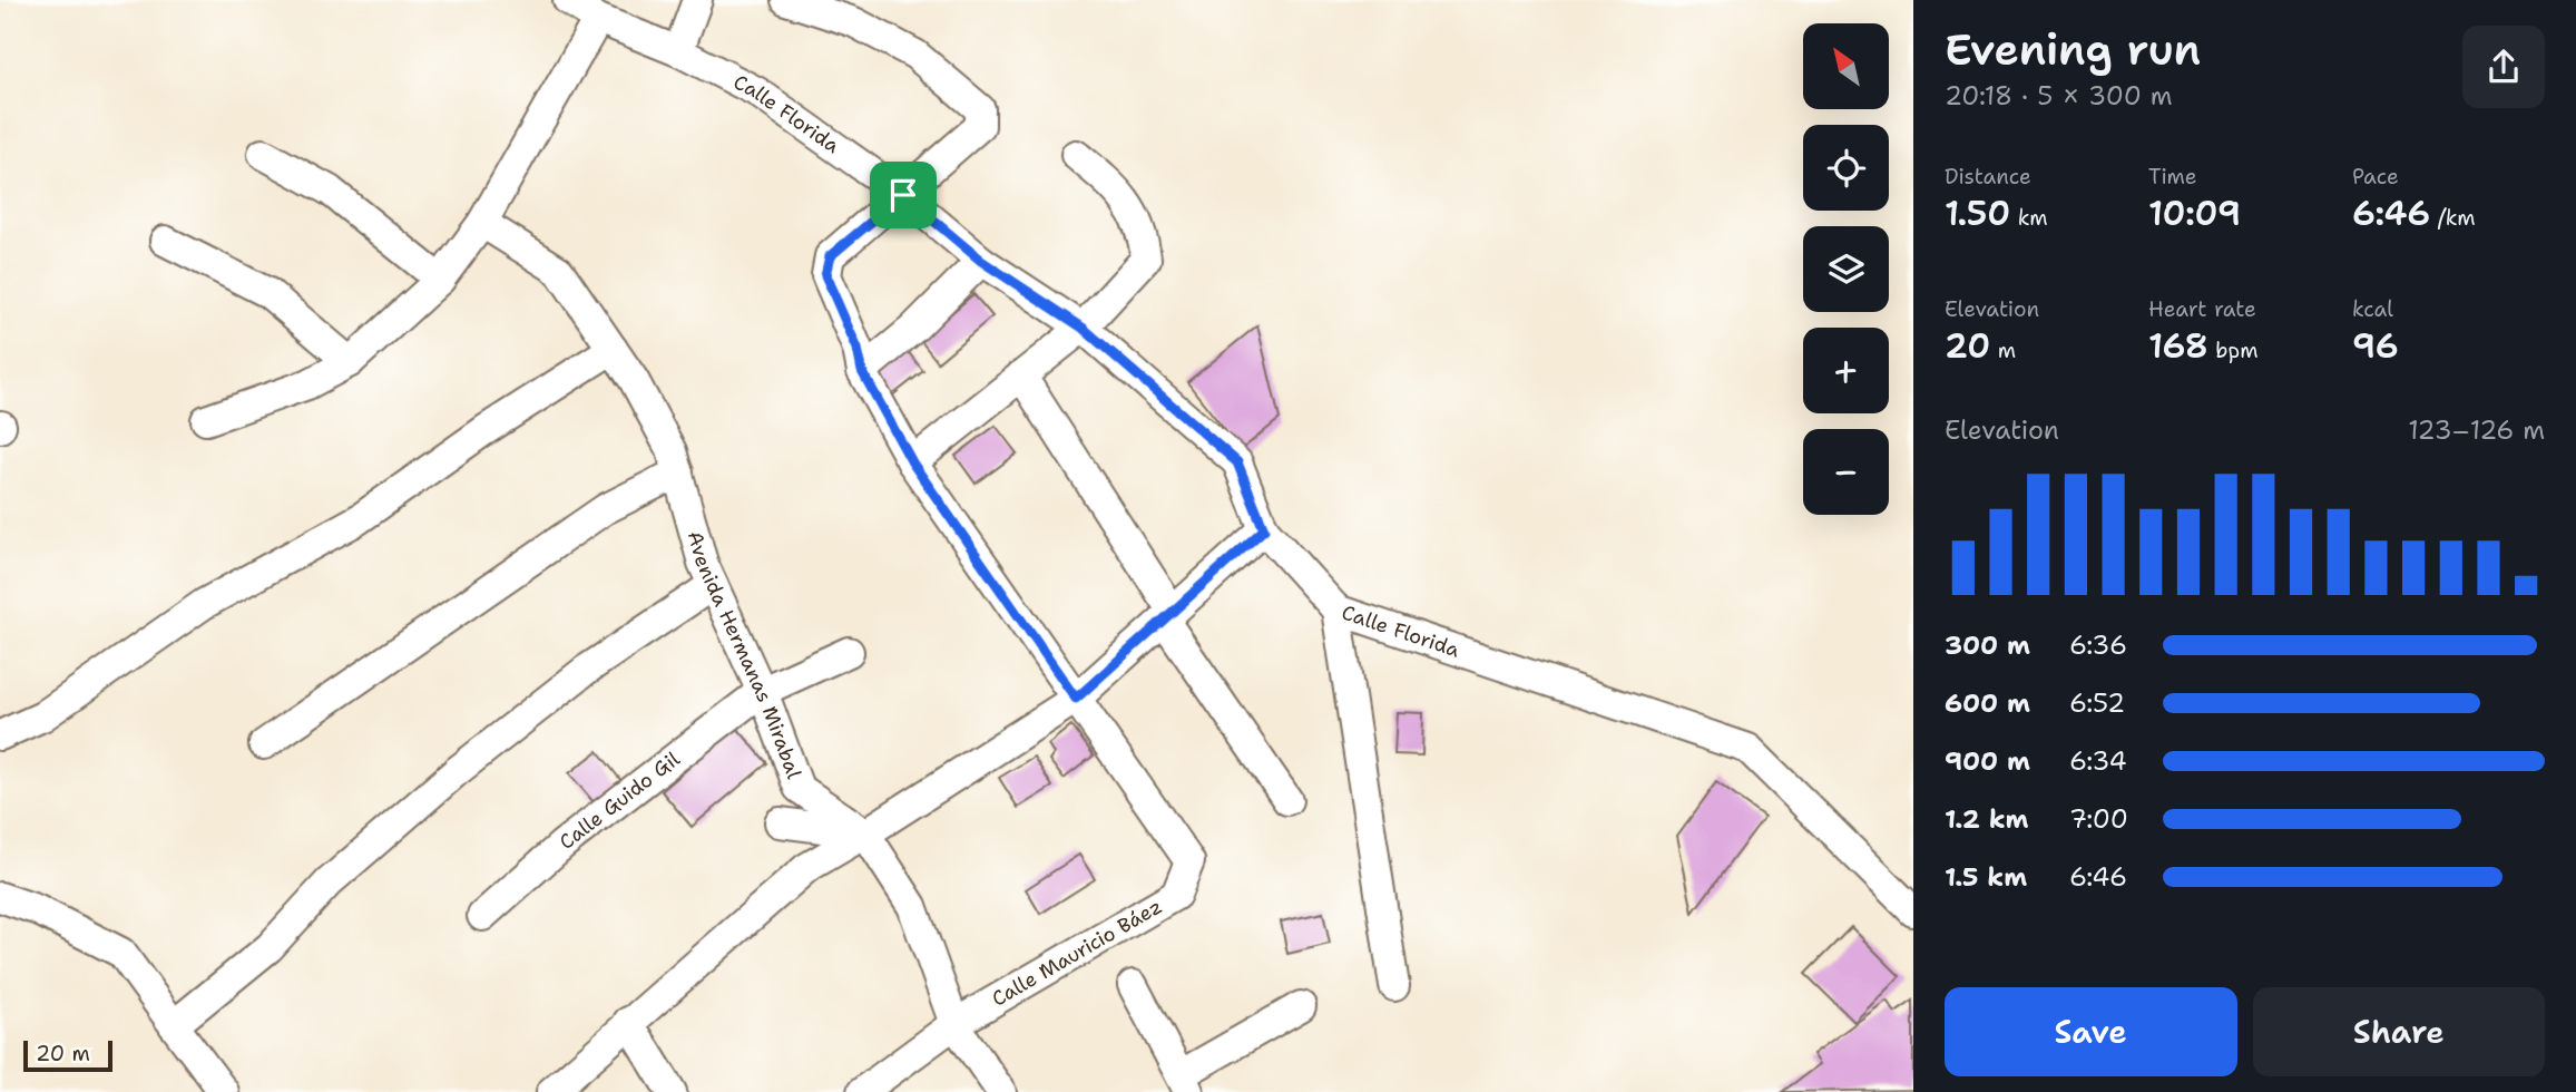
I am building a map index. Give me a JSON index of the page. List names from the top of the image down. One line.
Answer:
{"streets":{"street":["Calle Florida","Avenida Hermanas Mirabal","Calle Guido Gil","Calle Mauricio Báez"]},"crossings":[["Avenida Hermanas Mirabal","Calle Guido Gil"],["Avenida Hermanas Mirabal","Calle Mauricio Báez"]],"scale_bar":"20 m","north":"top left","page":{"heading":["Evening run","20:18 · 5 × 300 m"],"map_buttons":["+","−"],"stats":[["Distance","1.50 km"],["Time","10:09"],["Pace","6:46 /km"],["Elevation","20 m"],["Heart rate","168 bpm"],["kcal","96"]],"chart":["Elevation","123–126 m"],"list":[{"name":"300 m","note":"6:36"},{"name":"600 m","note":"6:52"},{"name":"900 m","note":"6:34"},{"name":"1.2 km","note":"7:00"},{"name":"1.5 km","note":"6:46"}],"buttons":["Save","Share"],"scale":"20 m"}}
